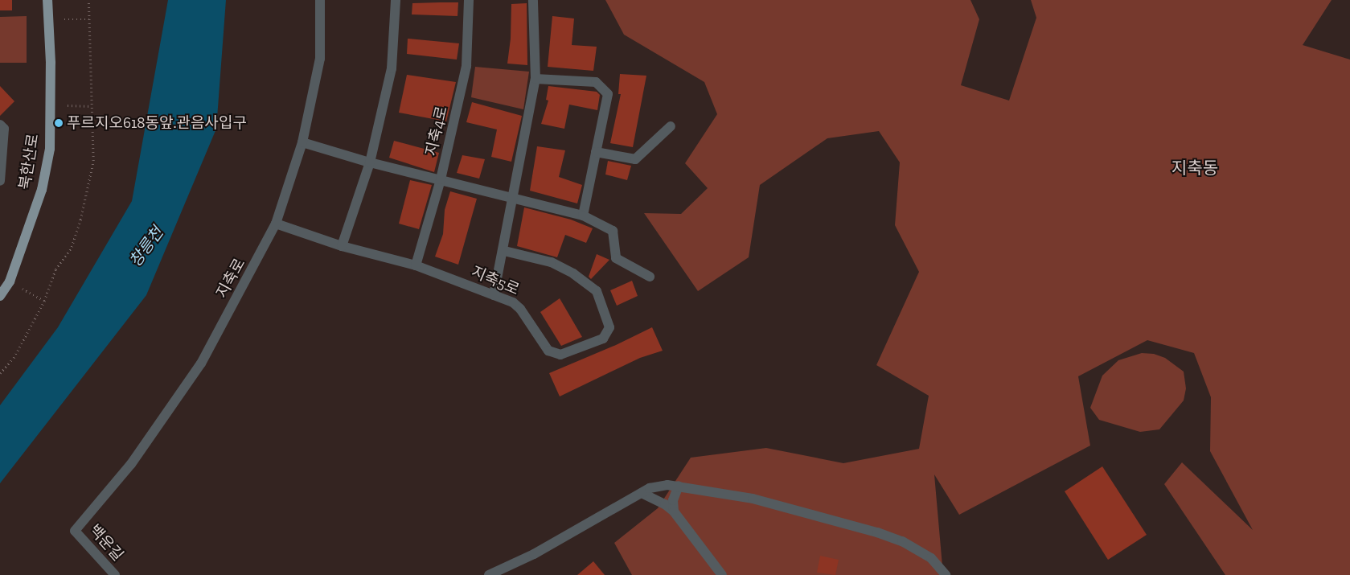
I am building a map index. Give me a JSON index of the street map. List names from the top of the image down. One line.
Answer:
{"streets":{"main road":["북한산로"],"street":["지축4로","지축로","지축5로","백운길"]},"crossings":[["지축4로","지축5로"],["지축로","지축5로"],["지축로","백운길"]],"districts":["지축동"],"water":["창릉천"],"places":["푸르지오618동앞.관음사입구"]}
